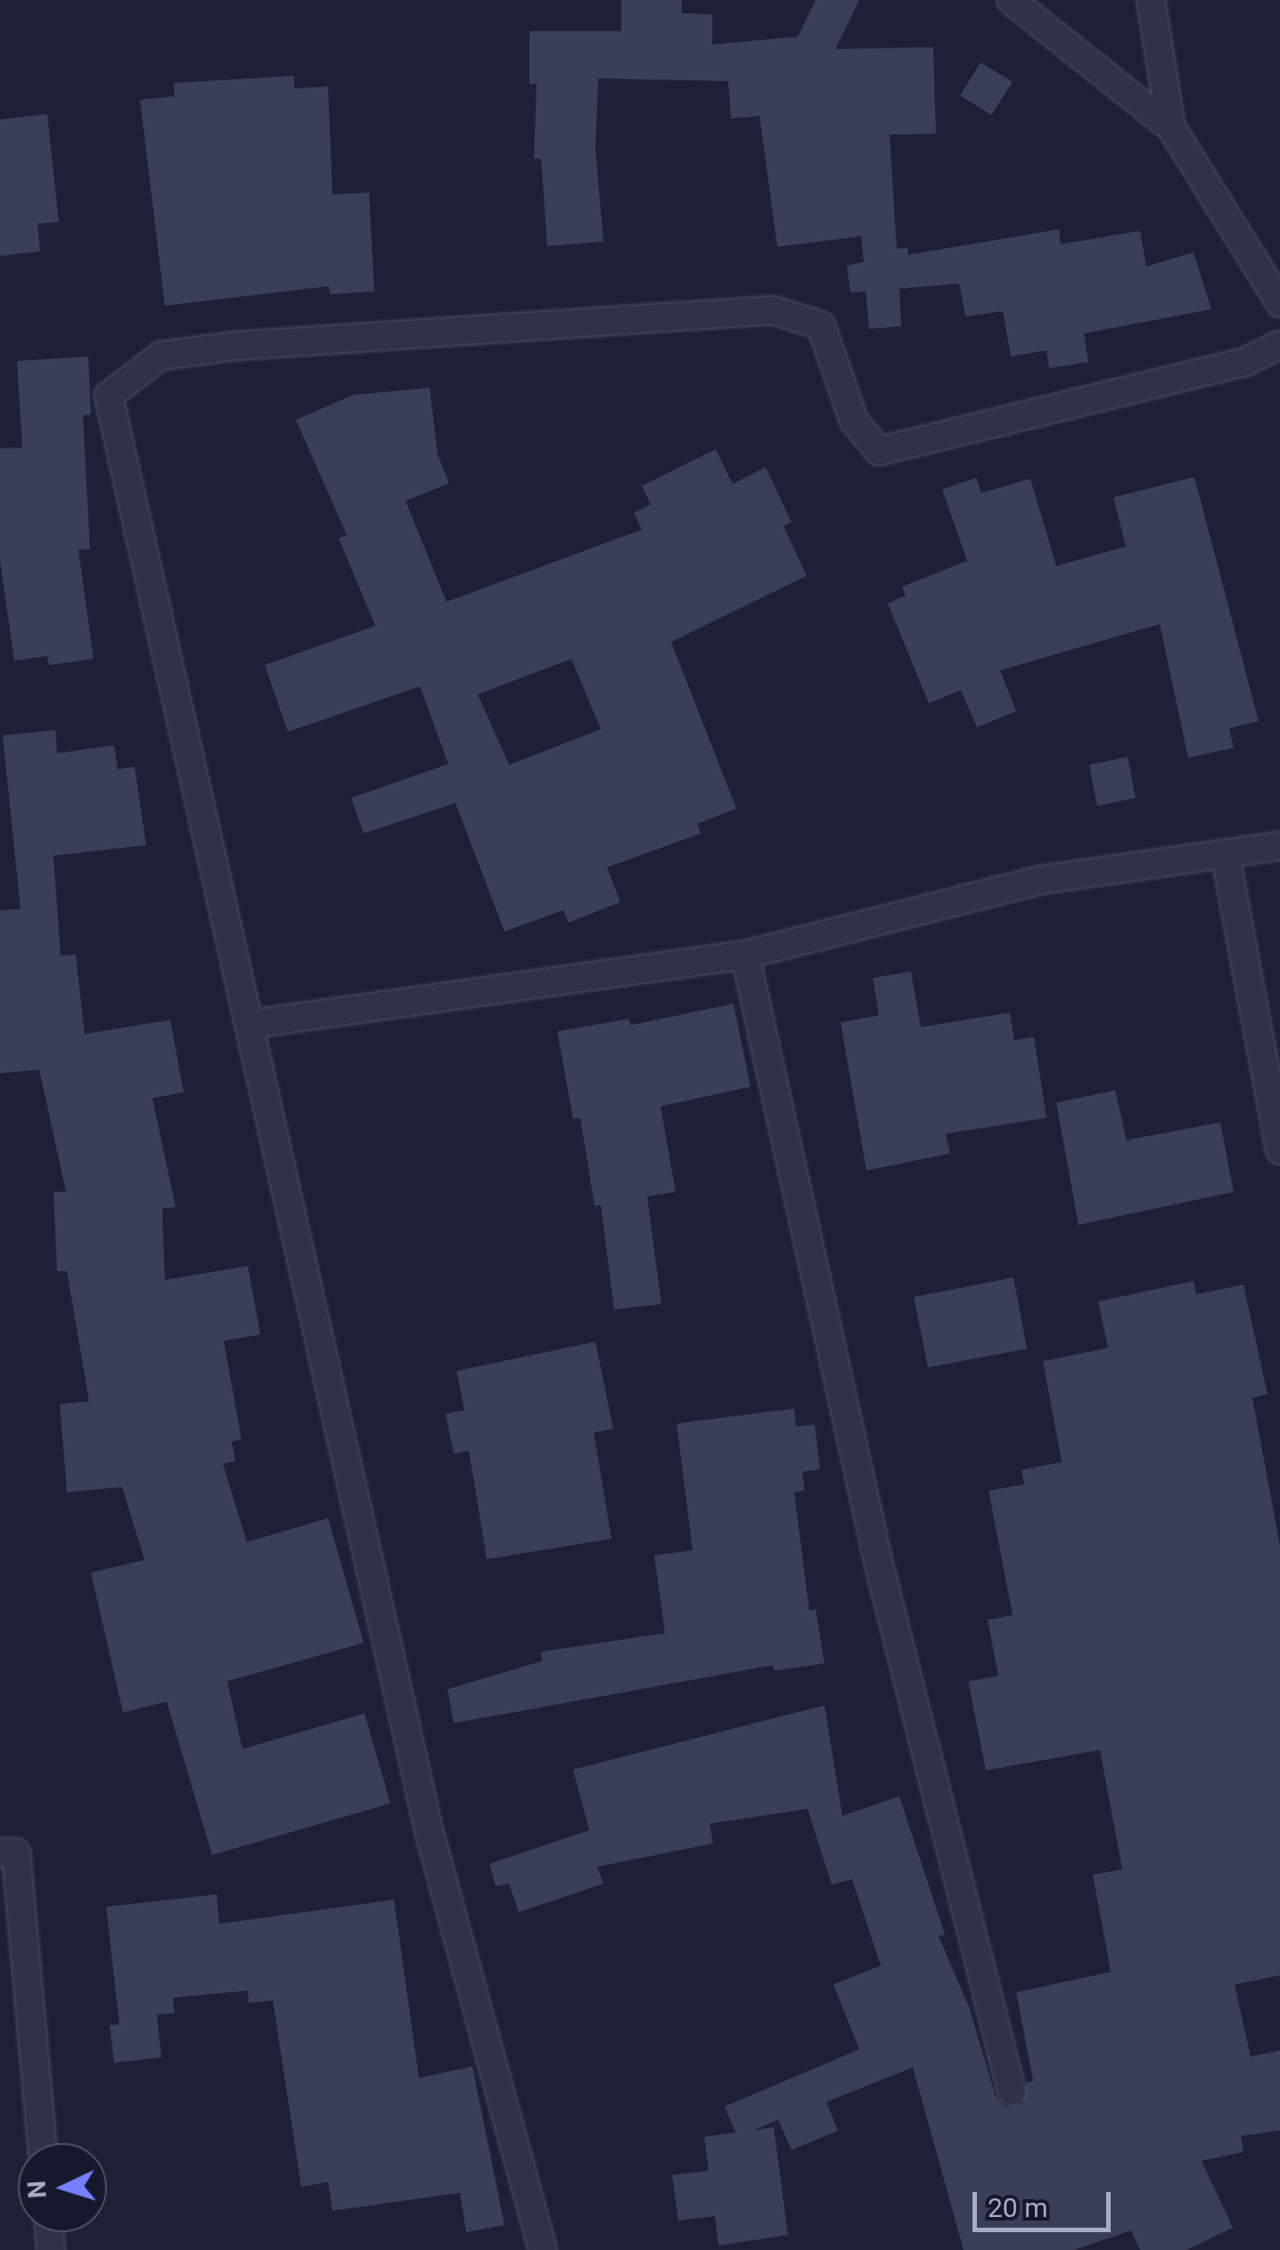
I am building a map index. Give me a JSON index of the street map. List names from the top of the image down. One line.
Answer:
{"scale_bar":"20 m","north":"left"}
